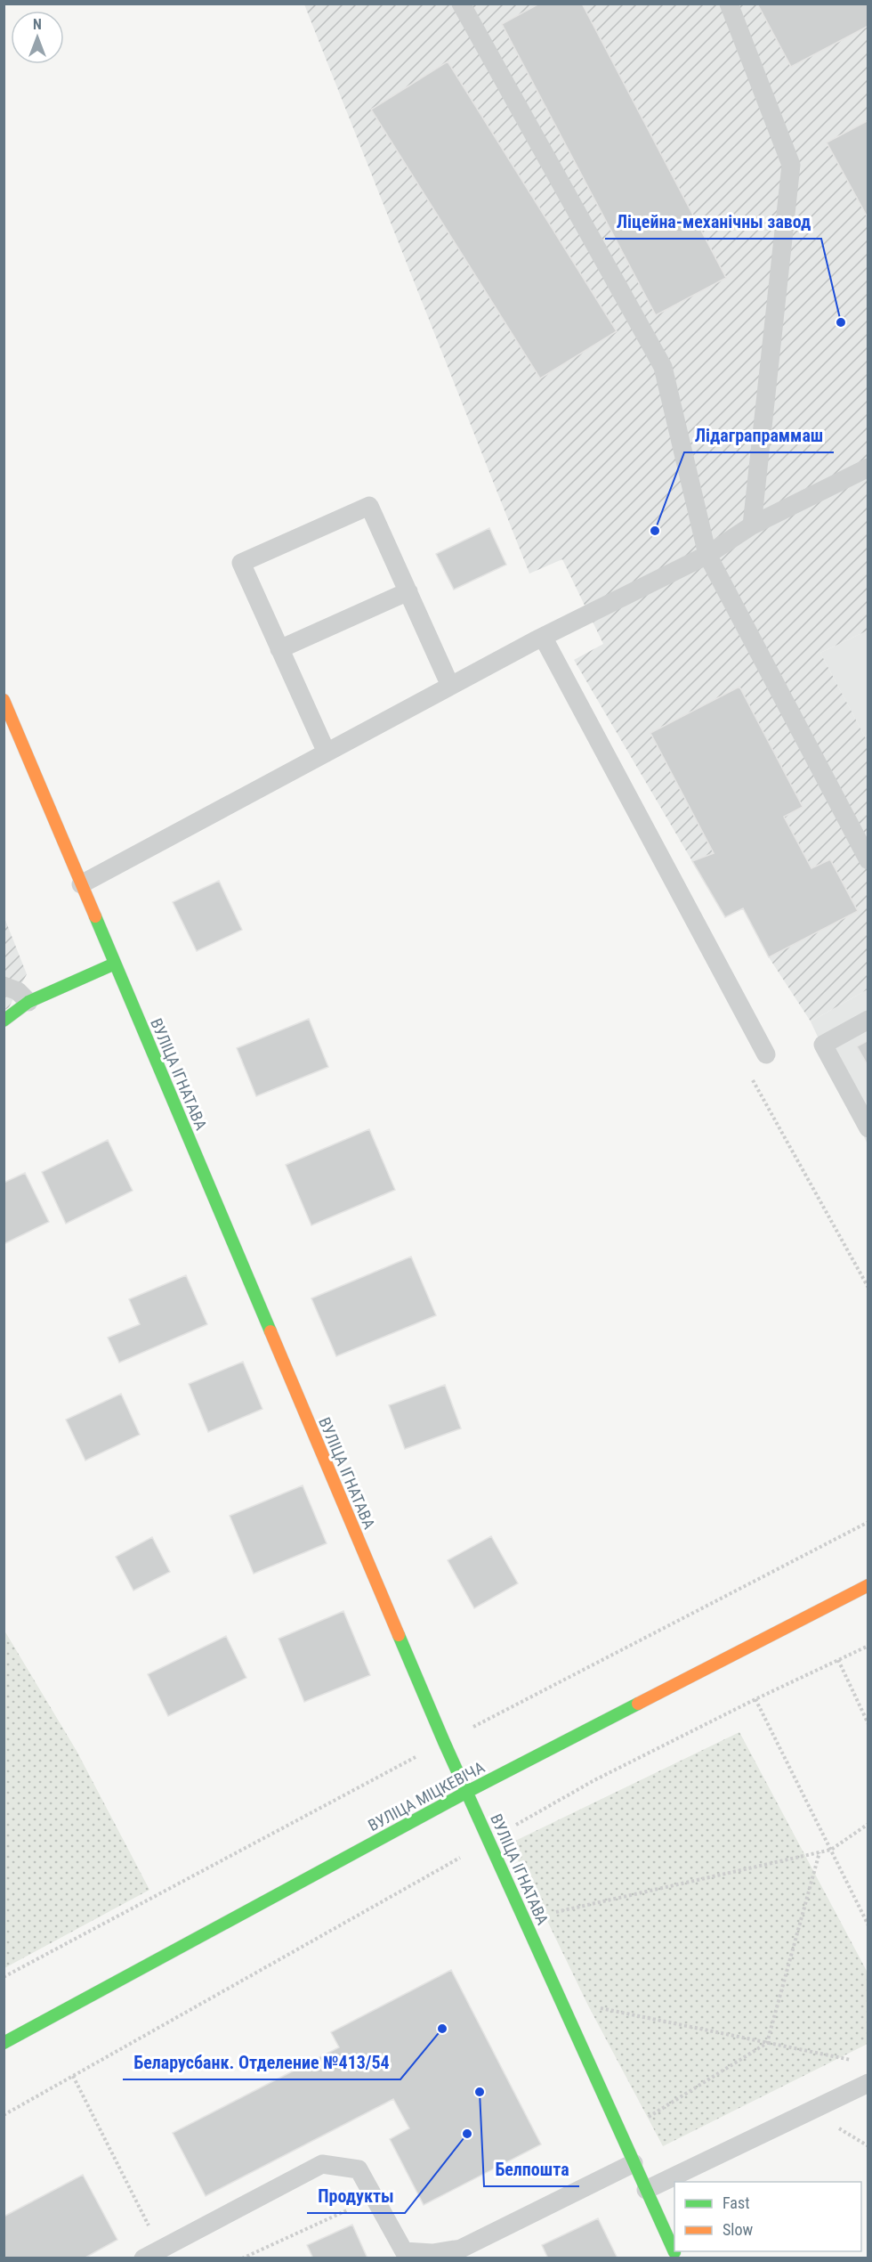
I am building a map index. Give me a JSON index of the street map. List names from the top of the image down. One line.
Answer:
{"streets":{"street":["ВУЛІЦА ІГНАТАВА","ВУЛІЦА МІЦКЕВІЧА"]},"crossings":[["ВУЛІЦА ІГНАТАВА","ВУЛІЦА МІЦКЕВІЧА"]],"places":["Ліцейна-механічны завод","Лідаграпраммаш","Беларусбанк. Отделение №413/54","Белпошта","Продукты"],"legend":["Fast","Slow"],"north":"top"}
